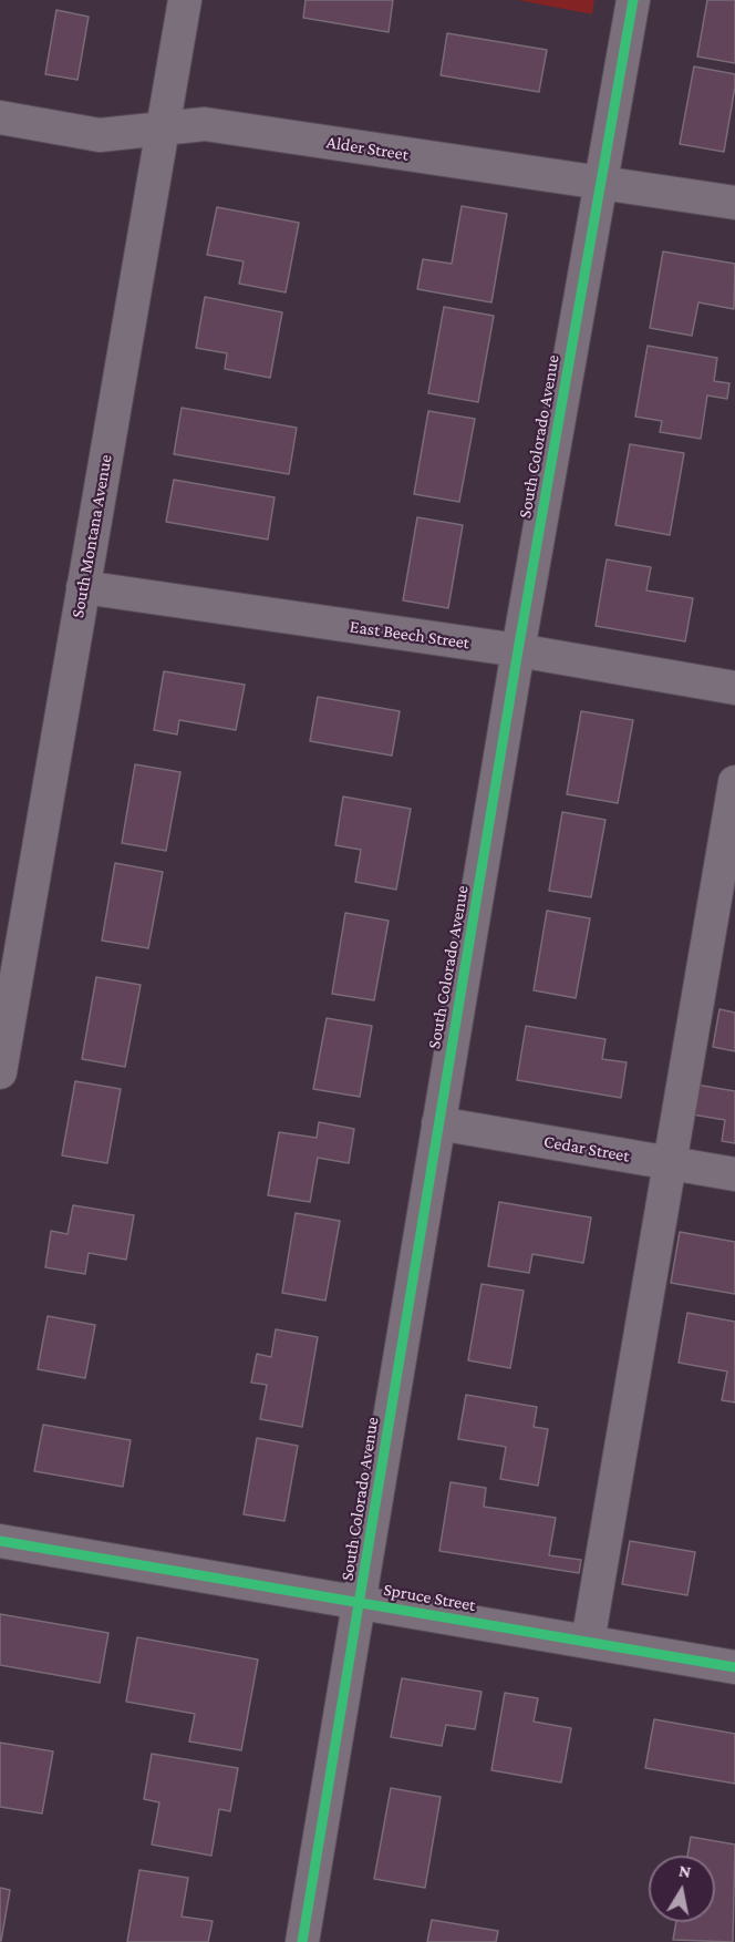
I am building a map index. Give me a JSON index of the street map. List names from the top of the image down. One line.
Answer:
{"streets":{"street":["Alder Street","South Colorado Avenue","South Montana Avenue","East Beech Street","Cedar Street","Spruce Street"]},"crossings":[["Alder Street","South Colorado Avenue"],["Alder Street","South Montana Avenue"],["South Colorado Avenue","East Beech Street"],["South Colorado Avenue","Cedar Street"],["South Colorado Avenue","Spruce Street"],["South Montana Avenue","East Beech Street"]],"north":"top"}
